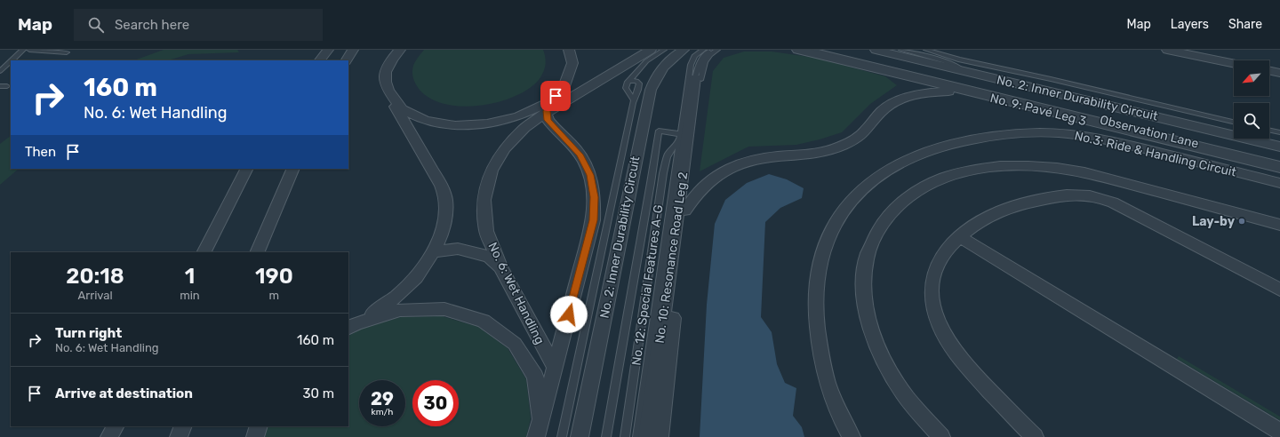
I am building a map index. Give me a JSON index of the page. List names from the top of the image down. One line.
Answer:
{"streets":{"street":["No. 2: Inner Durability Circuit","No. 9: Pavé Leg 3","No.3: Ride & Handling Circuit","No. 10: Resonance Road Leg 2","No. 6: Wet Handling"],"lane":["Observation Lane","No. 12: Special Features A-G"]},"places":["Lay-by"],"north":"bottom left","page":{"header":"Map","search":"Search here","nav":["Map","Layers","Share"],"turn":["160 m","No. 6: Wet Handling"],"then":"Then","eta":["20:18","Arrival","1","min","190","m"],"list":[{"name":"Turn right","note":"No. 6: Wet Handling","value":"160 m"},{"name":"Arrive at destination","value":"30 m"}],"speed":"29 km/h","limit":"30"}}
